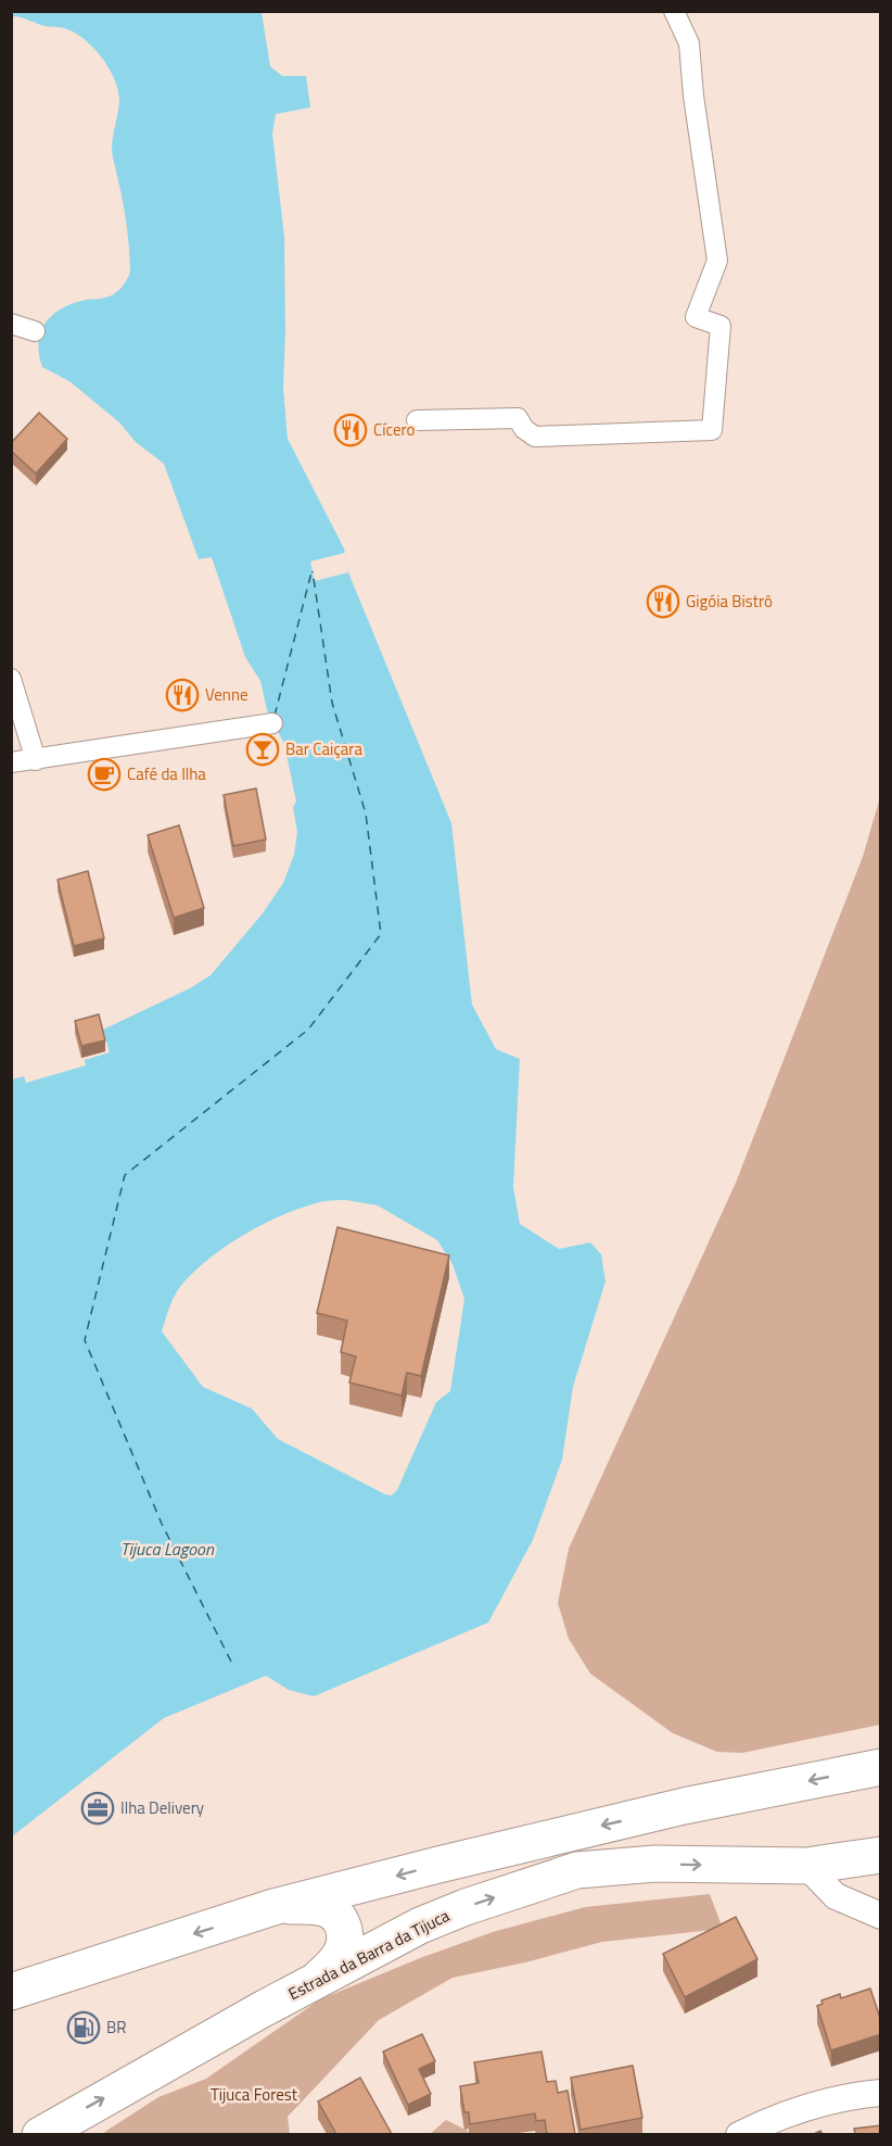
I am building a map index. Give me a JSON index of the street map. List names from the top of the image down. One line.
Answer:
{"streets":{"main road":["Estrada da Barra da Tijuca"]},"water":["Tijuca Lagoon"],"parks":["Tijuca Forest"],"places":{"restaurant":["Cícero","Gigóia Bistrô","Venne"],"bar":["Bar Caiçara"],"cafe":["Café da Ilha"],"office":["Ilha Delivery"],"fuel station":["BR"]}}
